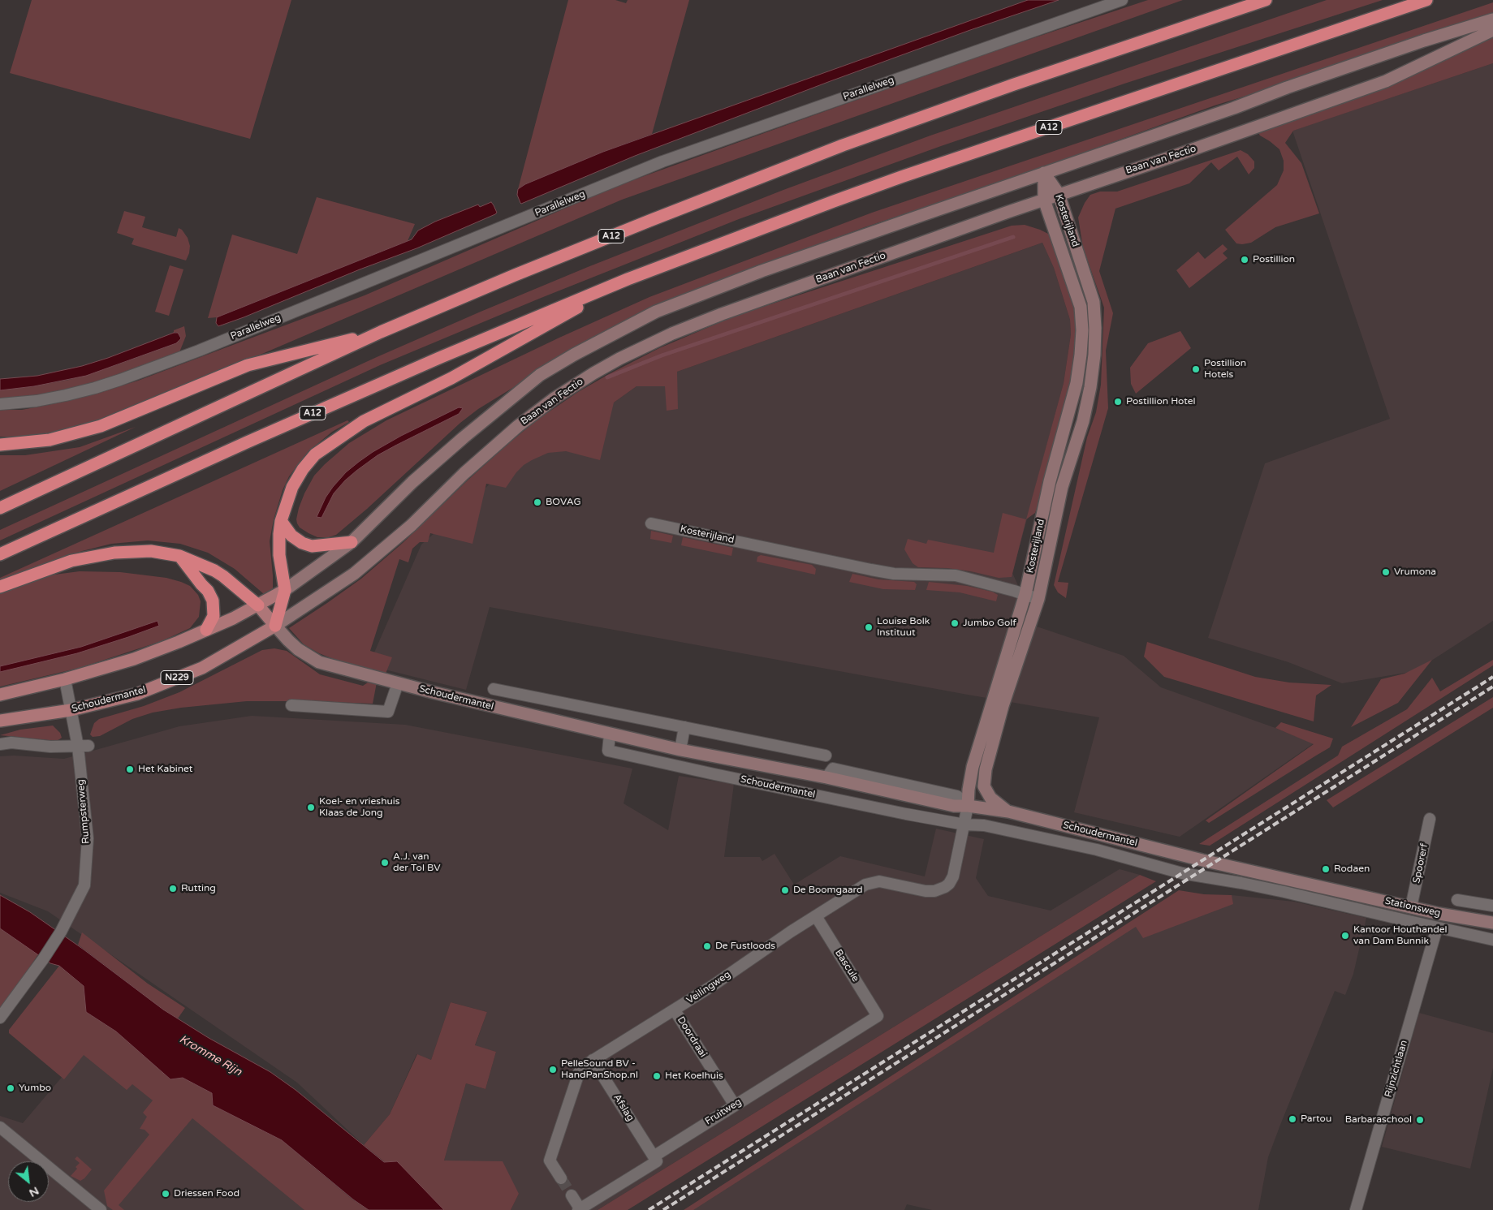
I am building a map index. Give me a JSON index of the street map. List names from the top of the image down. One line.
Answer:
{"streets":{"highway":["A12"],"main road":["Baan van Fectio","Kosterijland","N229","Schoudermantel","Stationsweg"],"street":["Parallelweg","Rumpsterweg","Spoorerf","Bascule","Veilingweg","Doordraai","Rijnzichtlaan","Afslag","Fruitweg"]},"crossings":[["A12","Baan van Fectio"],["A12","Schoudermantel"],["Baan van Fectio","Kosterijland"],["Baan van Fectio","Schoudermantel"],["Kosterijland","Schoudermantel"],["Schoudermantel","Rumpsterweg"],["Schoudermantel","Stationsweg"],["Schoudermantel","Veilingweg"],["Spoorerf","Stationsweg"],["Stationsweg","Rijnzichtlaan"],["Bascule","Veilingweg"],["Bascule","Fruitweg"],["Veilingweg","Doordraai"],["Veilingweg","Afslag"],["Doordraai","Fruitweg"],["Afslag","Fruitweg"]],"water":["Kromme Rijn"],"places":["Postillion","Postillion Hotels","Postillion Hotel","BOVAG","Vrumona","Jumbo Golf","Louise Bolk Instituut","Het Kabinet","Koel- en vrieshuis Klaas de Jong","A.J. van der Tol BV","Rodaen","Rutting","De Boomgaard","Kantoor Houthandel van Dam Bunnik","De Fustloods","PelleSound BV - HandPanShop.nl","Het Koelhuis","Yumbo","Partou","Barbaraschool","Driessen Food"],"north":"bottom right"}
